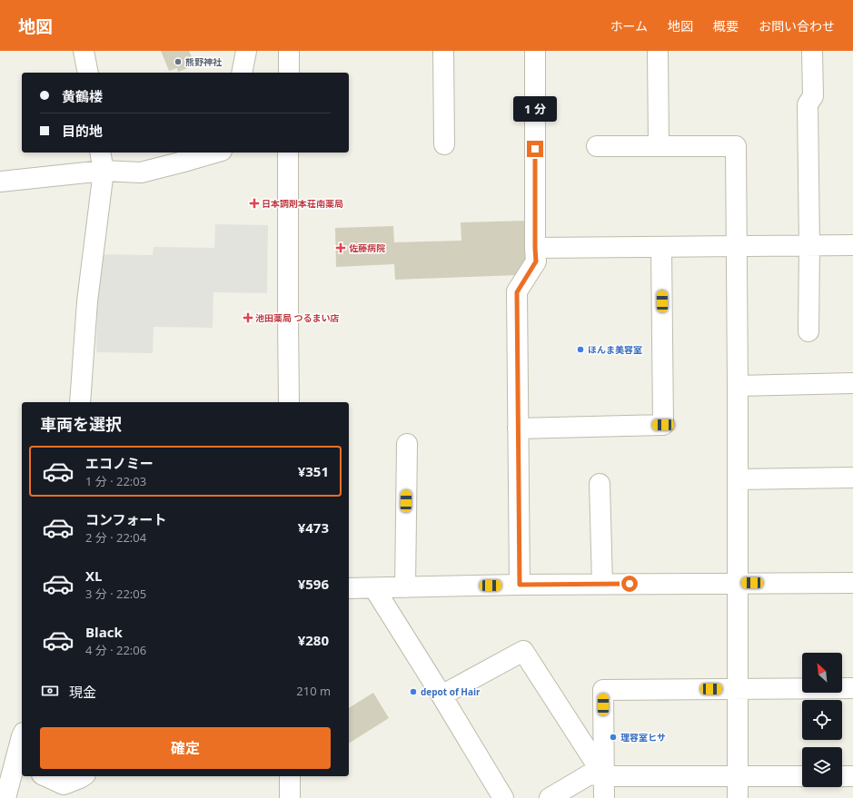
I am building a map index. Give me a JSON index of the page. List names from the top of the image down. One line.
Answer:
{"places":{"other":["熊野神社","ほんま美容室","depot of Hair","理容室ヒサ"],"health":["日本調剤本荘南薬局","佐藤病院","池田薬局 つるまい店"]},"north":"top left","page":{"header":"地図","nav":["ホーム","地図","概要","お問い合わせ"],"banner":["黄鶴楼","目的地"],"bubble":"1 分","heading":"車両を選択","list":[{"name":"エコノミー","note":"1 分 · 22:03","value":"¥351"},{"name":"コンフォート","note":"2 分 · 22:04","value":"¥473"},{"name":"XL","note":"3 分 · 22:05","value":"¥596"},{"name":"Black","note":"4 分 · 22:06","value":"¥280"}],"pay":["現金","210 m"],"buttons":"確定"}}
